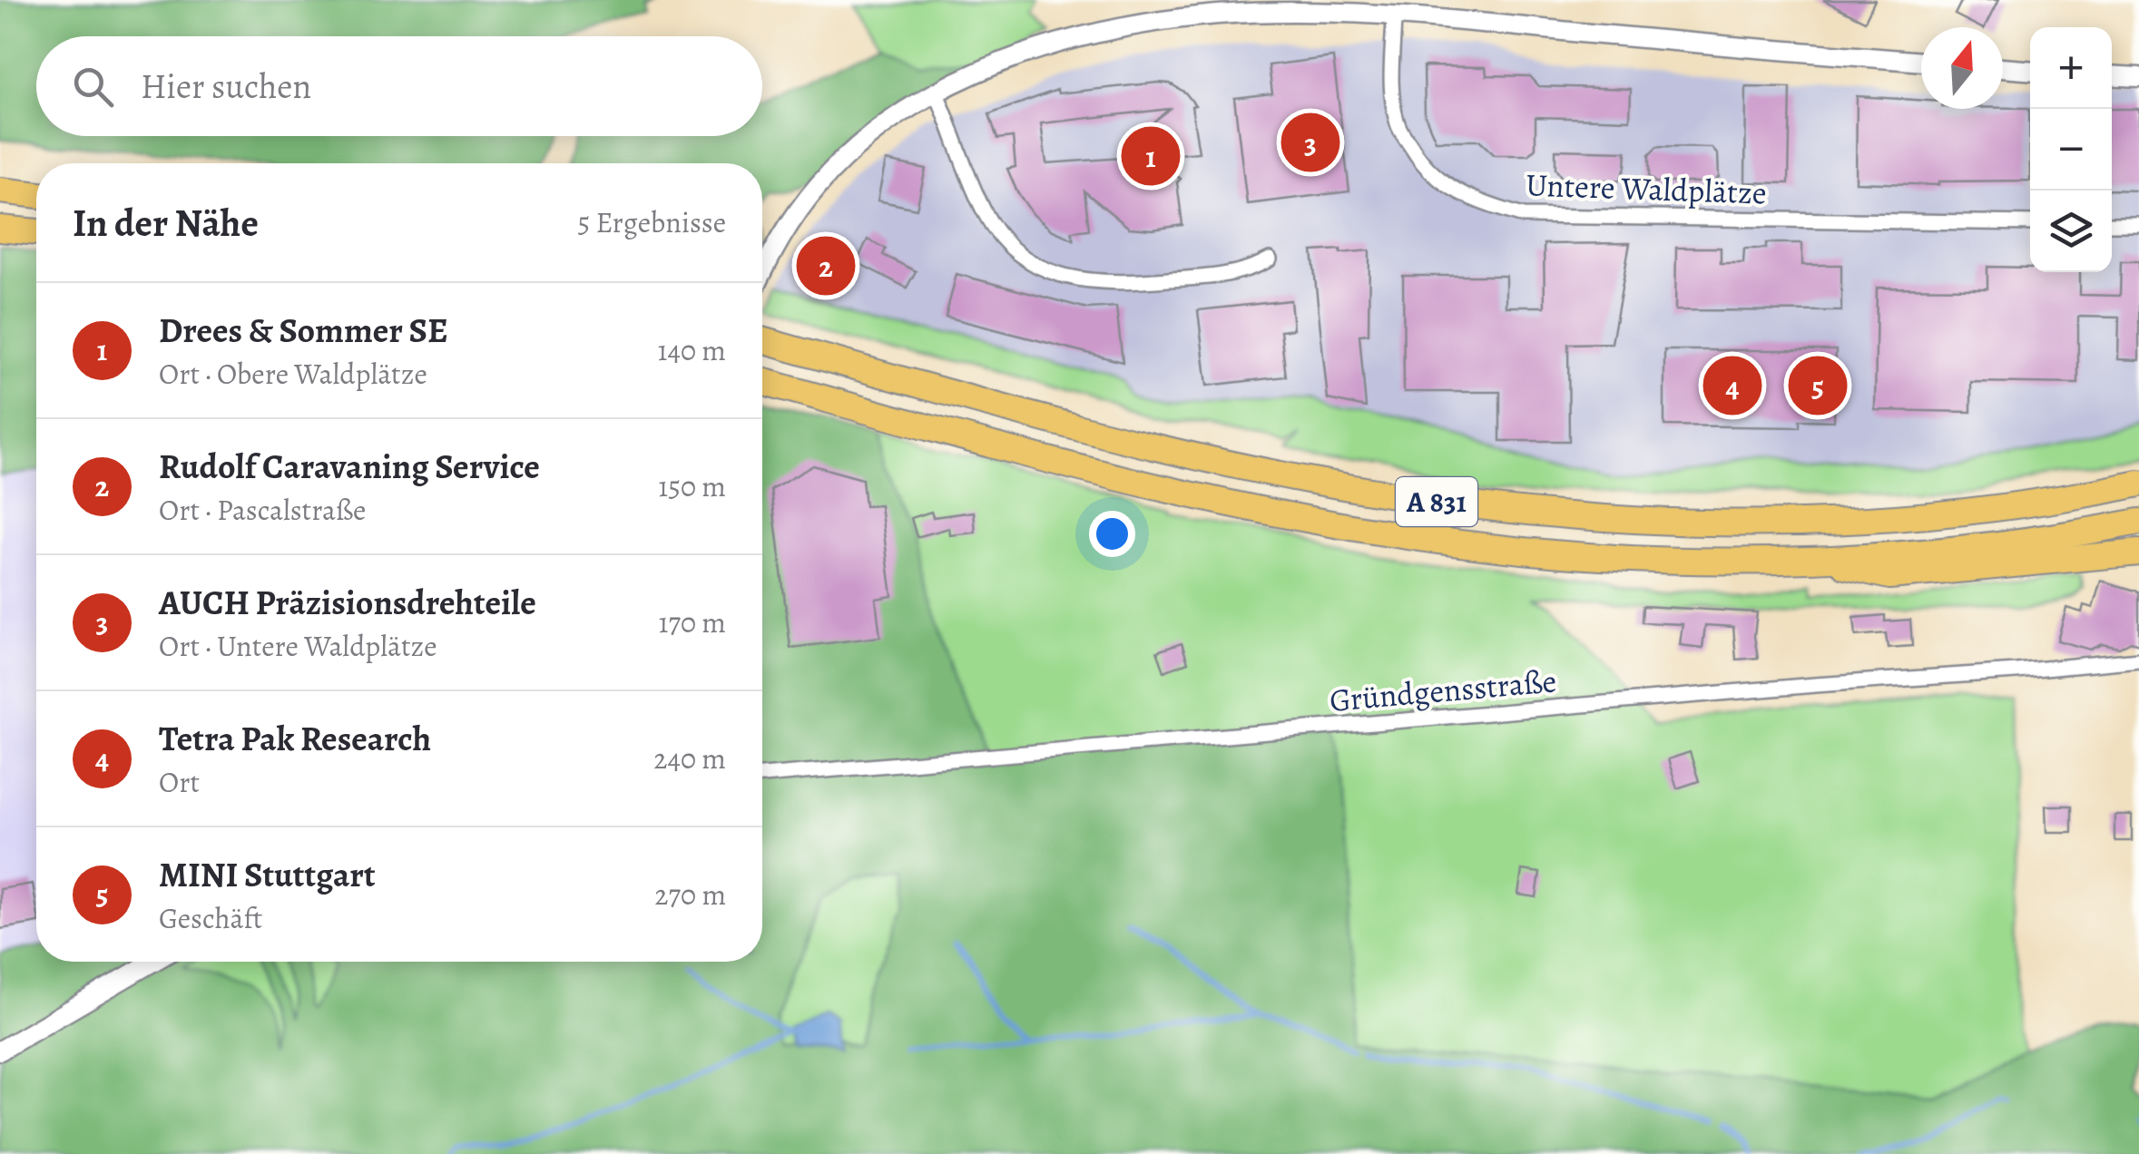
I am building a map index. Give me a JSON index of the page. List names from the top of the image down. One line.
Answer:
{"streets":{"highway":["A 831"],"street":["Untere Waldplätze","Gründgensstraße"]},"north":"top","page":{"map_buttons":["+","−"],"search":"Hier suchen","pins":["3","1","2","4","5"],"heading":["In der Nähe","5 Ergebnisse"],"list":[{"mark":"1","name":"Drees & Sommer SE","note":"Ort · Obere Waldplätze","value":"140 m"},{"mark":"2","name":"Rudolf Caravaning Service","note":"Ort · Pascalstraße","value":"150 m"},{"mark":"3","name":"AUCH Präzisionsdrehteile","note":"Ort · Untere Waldplätze","value":"170 m"},{"mark":"4","name":"Tetra Pak Research","note":"Ort","value":"240 m"},{"mark":"5","name":"MINI Stuttgart","note":"Geschäft","value":"270 m"}]}}
